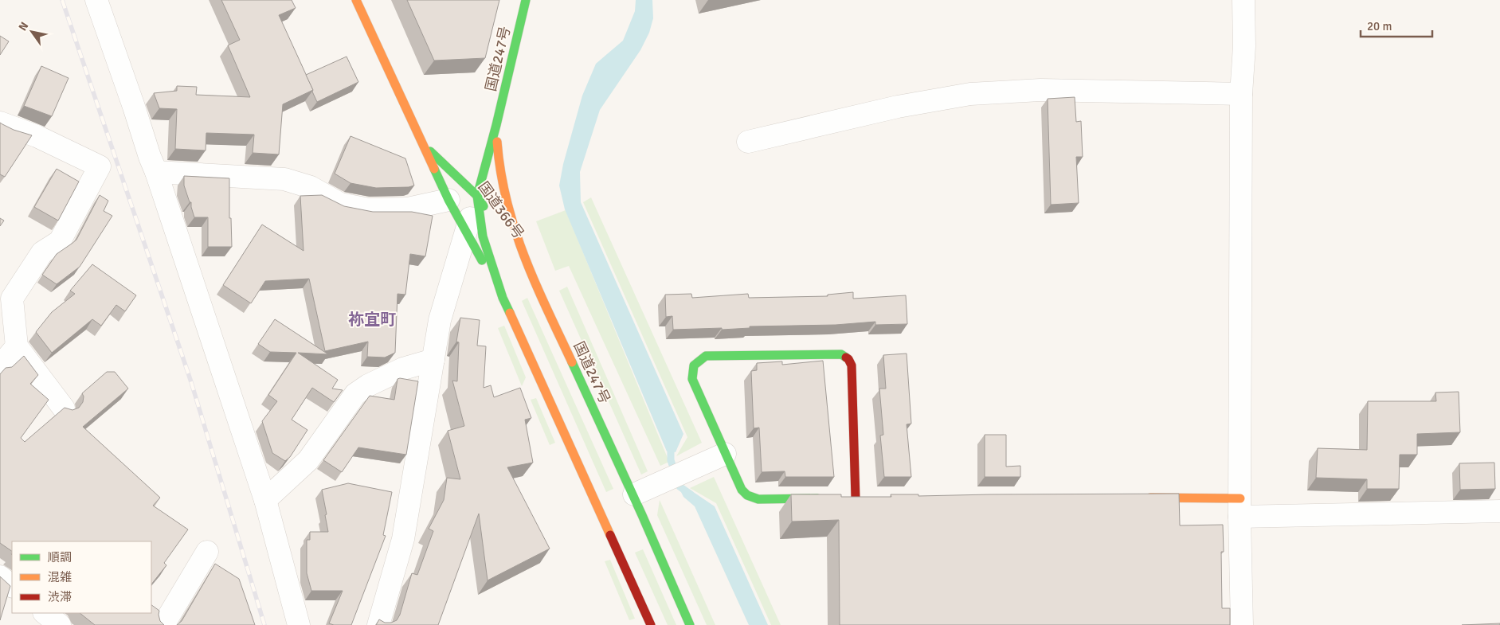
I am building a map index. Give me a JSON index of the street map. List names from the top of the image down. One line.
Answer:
{"streets":{"main road":["国道247号","国道366号"]},"crossings":[["国道247号","国道366号"]],"districts":["祢宜町"],"legend":["順調","混雑","渋滞"],"scale_bar":"20 m","north":"top left"}
